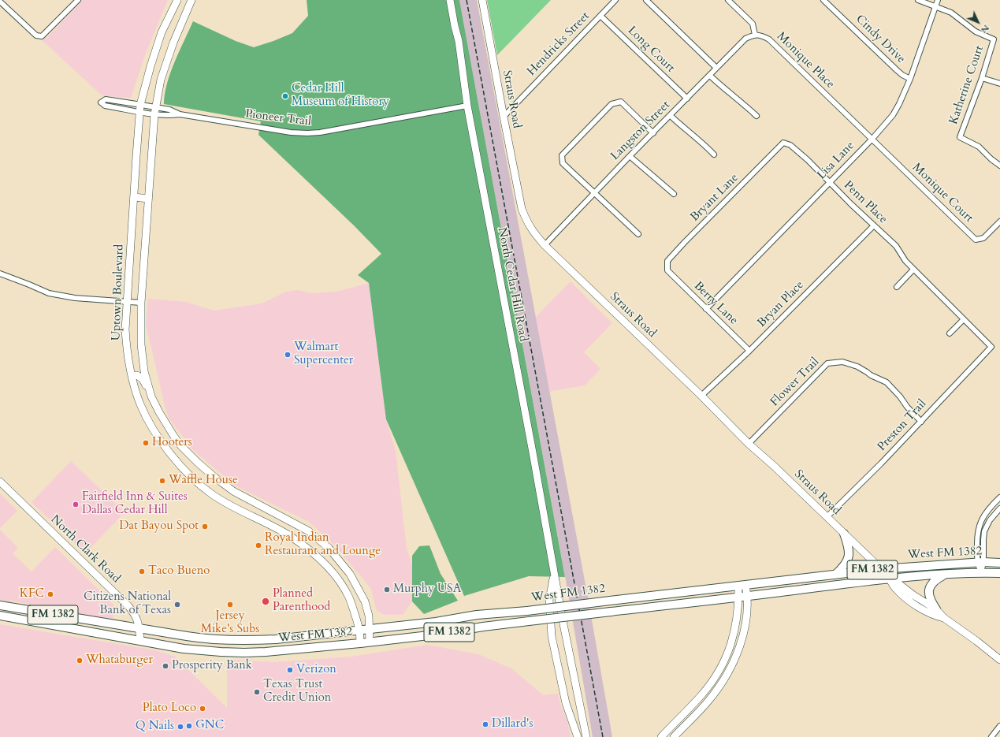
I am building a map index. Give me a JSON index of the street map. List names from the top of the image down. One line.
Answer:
{"streets":{"main road":["West FM 1382","FM 1382"],"street":["Cindy Drive","Hendricks Street","Long Court","Monique Place","Katherine Court","Straus Road","Pioneer Trail","Langston Street","Lisa Lane","Monique Court","Bryant Lane","Penn Place","North Cedar Hill Road","Uptown Boulevard","Berry Lane","Bryan Place","Flower Trail","Preston Trail","North Clark Road"]},"crossings":[["Cindy Drive","Lisa Lane"],["Hendricks Street","Long Court"],["Hendricks Street","Straus Road"],["Long Court","Langston Street"],["Monique Place","Langston Street"],["Monique Place","Lisa Lane"],["Monique Place","Monique Court"],["Katherine Court","Lisa Lane"],["Straus Road","Langston Street"],["Straus Road","Bryan Place"],["Straus Road","Flower Trail"],["Straus Road","Preston Trail"],["Straus Road","West FM 1382"],["Pioneer Trail","North Cedar Hill Road"],["Pioneer Trail","Uptown Boulevard"],["Lisa Lane","Monique Court"],["Lisa Lane","Penn Place"],["Lisa Lane","Berry Lane"],["Bryant Lane","Penn Place"],["Bryant Lane","Berry Lane"],["Penn Place","Bryan Place"],["Penn Place","Preston Trail"],["Uptown Boulevard","West FM 1382"],["Berry Lane","Bryan Place"],["Flower Trail","Preston Trail"],["North Clark Road","West FM 1382"],["North Clark Road","FM 1382"],["West FM 1382","FM 1382"]],"places":["Cedar Hill Museum of History","Walmart Supercenter","Hooters","Waffle House","Fairfield Inn & Suites Dallas Cedar Hill","Dat Bayou Spot","Royal Indian Restaurant and Lounge","Taco Bueno","Murphy USA","KFC","Planned Parenthood","Citizens National Bank of Texas","Jersey Mike's Subs","Whataburger","Prosperity Bank","Verizon","Texas Trust Credit Union","Plato Loco","Dillard's","GNC","Q Nails"],"north":"bottom right"}
